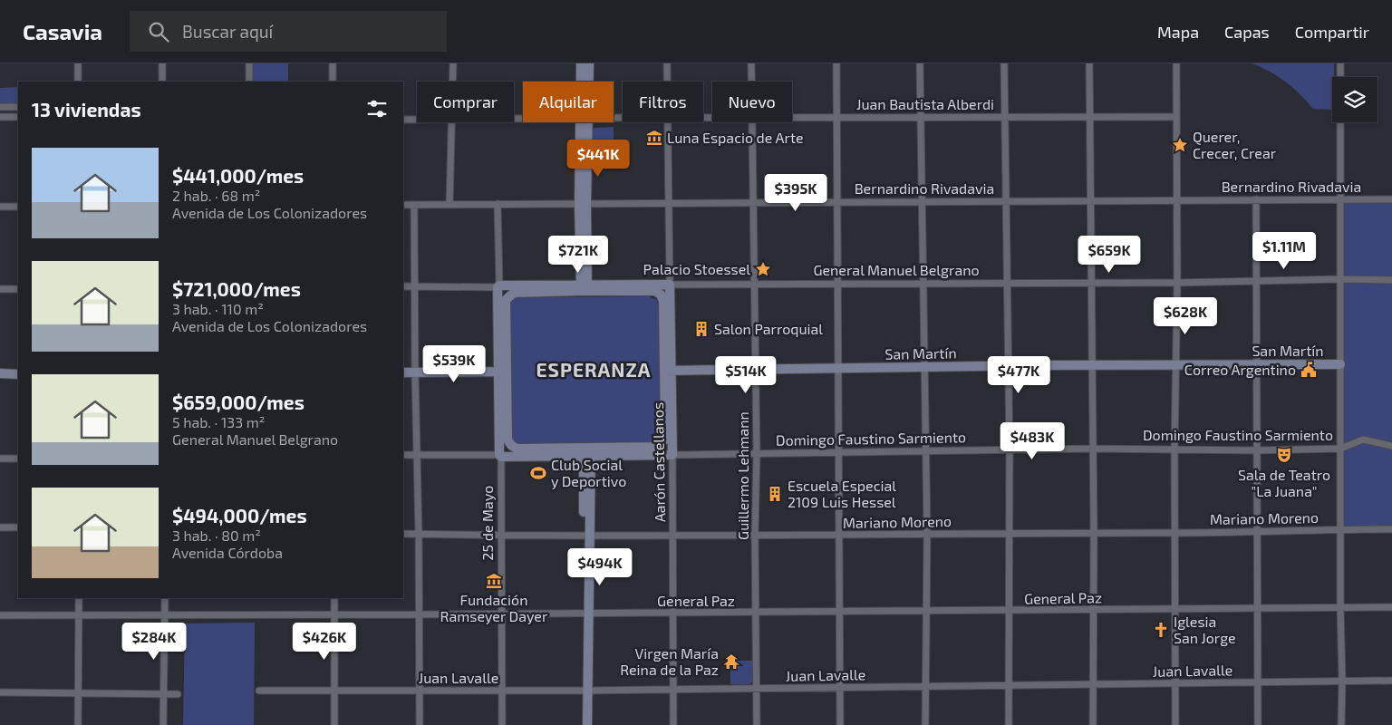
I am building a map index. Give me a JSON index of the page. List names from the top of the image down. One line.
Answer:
{"streets":{"main road":["General Manuel Belgrano","San Martín","Domingo Faustino Sarmiento","Aarón Castellanos","25 de Mayo"],"street":["Juan Bautista Alberdi","Bernardino Rivadavia","Guillermo Lehmann","Mariano Moreno","General Paz","Juan Lavalle"]},"crossings":[["Bernardino Rivadavia","Aarón Castellanos"],["Bernardino Rivadavia","Guillermo Lehmann"],["Bernardino Rivadavia","25 de Mayo"],["General Manuel Belgrano","Aarón Castellanos"],["General Manuel Belgrano","Guillermo Lehmann"],["General Manuel Belgrano","25 de Mayo"],["San Martín","Aarón Castellanos"],["San Martín","Guillermo Lehmann"],["Domingo Faustino Sarmiento","Aarón Castellanos"],["Domingo Faustino Sarmiento","Guillermo Lehmann"],["Domingo Faustino Sarmiento","25 de Mayo"],["Aarón Castellanos","Mariano Moreno"],["Aarón Castellanos","General Paz"],["Aarón Castellanos","Juan Lavalle"],["Guillermo Lehmann","Mariano Moreno"],["Guillermo Lehmann","General Paz"],["Guillermo Lehmann","Juan Lavalle"],["Mariano Moreno","25 de Mayo"],["25 de Mayo","General Paz"],["25 de Mayo","Juan Lavalle"]],"districts":["ESPERANZA"],"places":{"museum":["Luna Espacio de Arte","Fundación Ramseyer Dayer"],"place":["Querer, Crecer, Crear","Palacio Stoessel"],"building":["Salon Parroquial","Escuela Especial 2109 Luis Hessel"],"public building":["Correo Argentino"],"theatre":["Sala de Teatro \"La Juana\""],"sports":["Club Social y Deportivo"],"church":["Iglesia San Jorge"],"temple":["Virgen María Reina de la Paz"]},"page":{"header":"Casavia","search":"Buscar aquí","nav":["Mapa","Capas","Compartir"],"chip":["Comprar","Alquilar","Filtros","Nuevo"],"heading":"13 viviendas","list":[{"name":"$441,000/mes","note":"2 hab. · 68 m² · Avenida de Los Colonizadores"},{"name":"$721,000/mes","note":"3 hab. · 110 m² · Avenida de Los Colonizadores"},{"name":"$659,000/mes","note":"5 hab. · 133 m² · General Manuel Belgrano"},{"name":"$494,000/mes","note":"3 hab. · 80 m² · Avenida Córdoba"}],"price":["$441K","$395K","$1.11M","$721K","$659K","$628K","$539K","$514K","$477K","$483K","$494K","$284K","$426K"]}}
